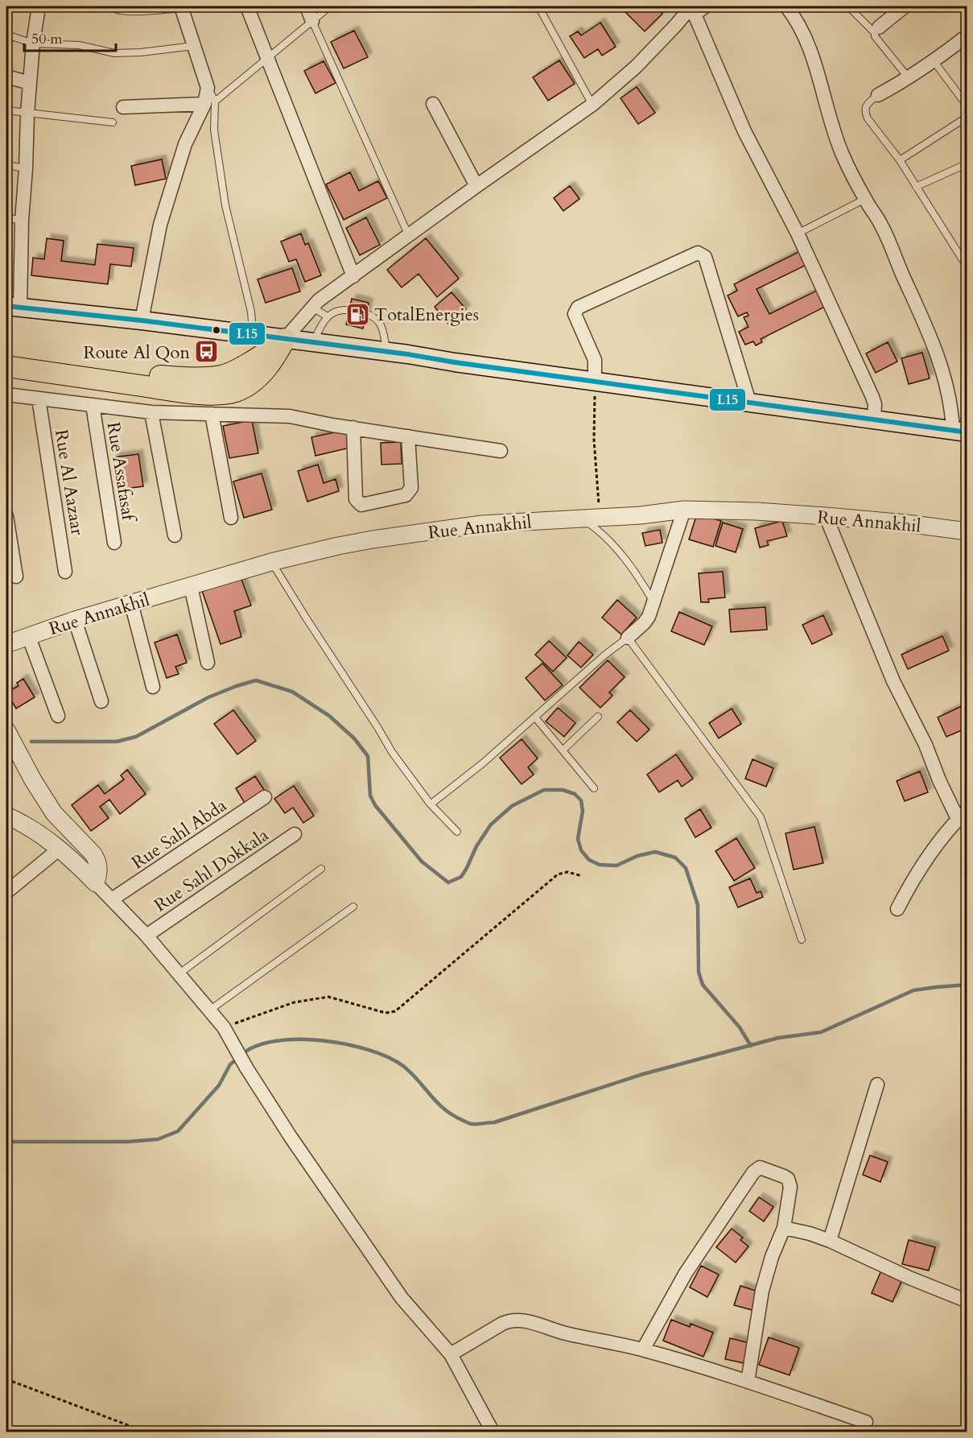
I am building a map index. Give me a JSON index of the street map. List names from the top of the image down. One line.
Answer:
{"streets":{"street":["Rue Assafasaf","Rue Al Aazaar","Rue Annakhil","Rue Sahl Abda","Rue Sahl Dokkala"]},"places":{"fuel station":["TotalEnergies"],"bus stop":["Route Al Qon"]},"lines":["transit line L15"],"scale_bar":"50 m"}
